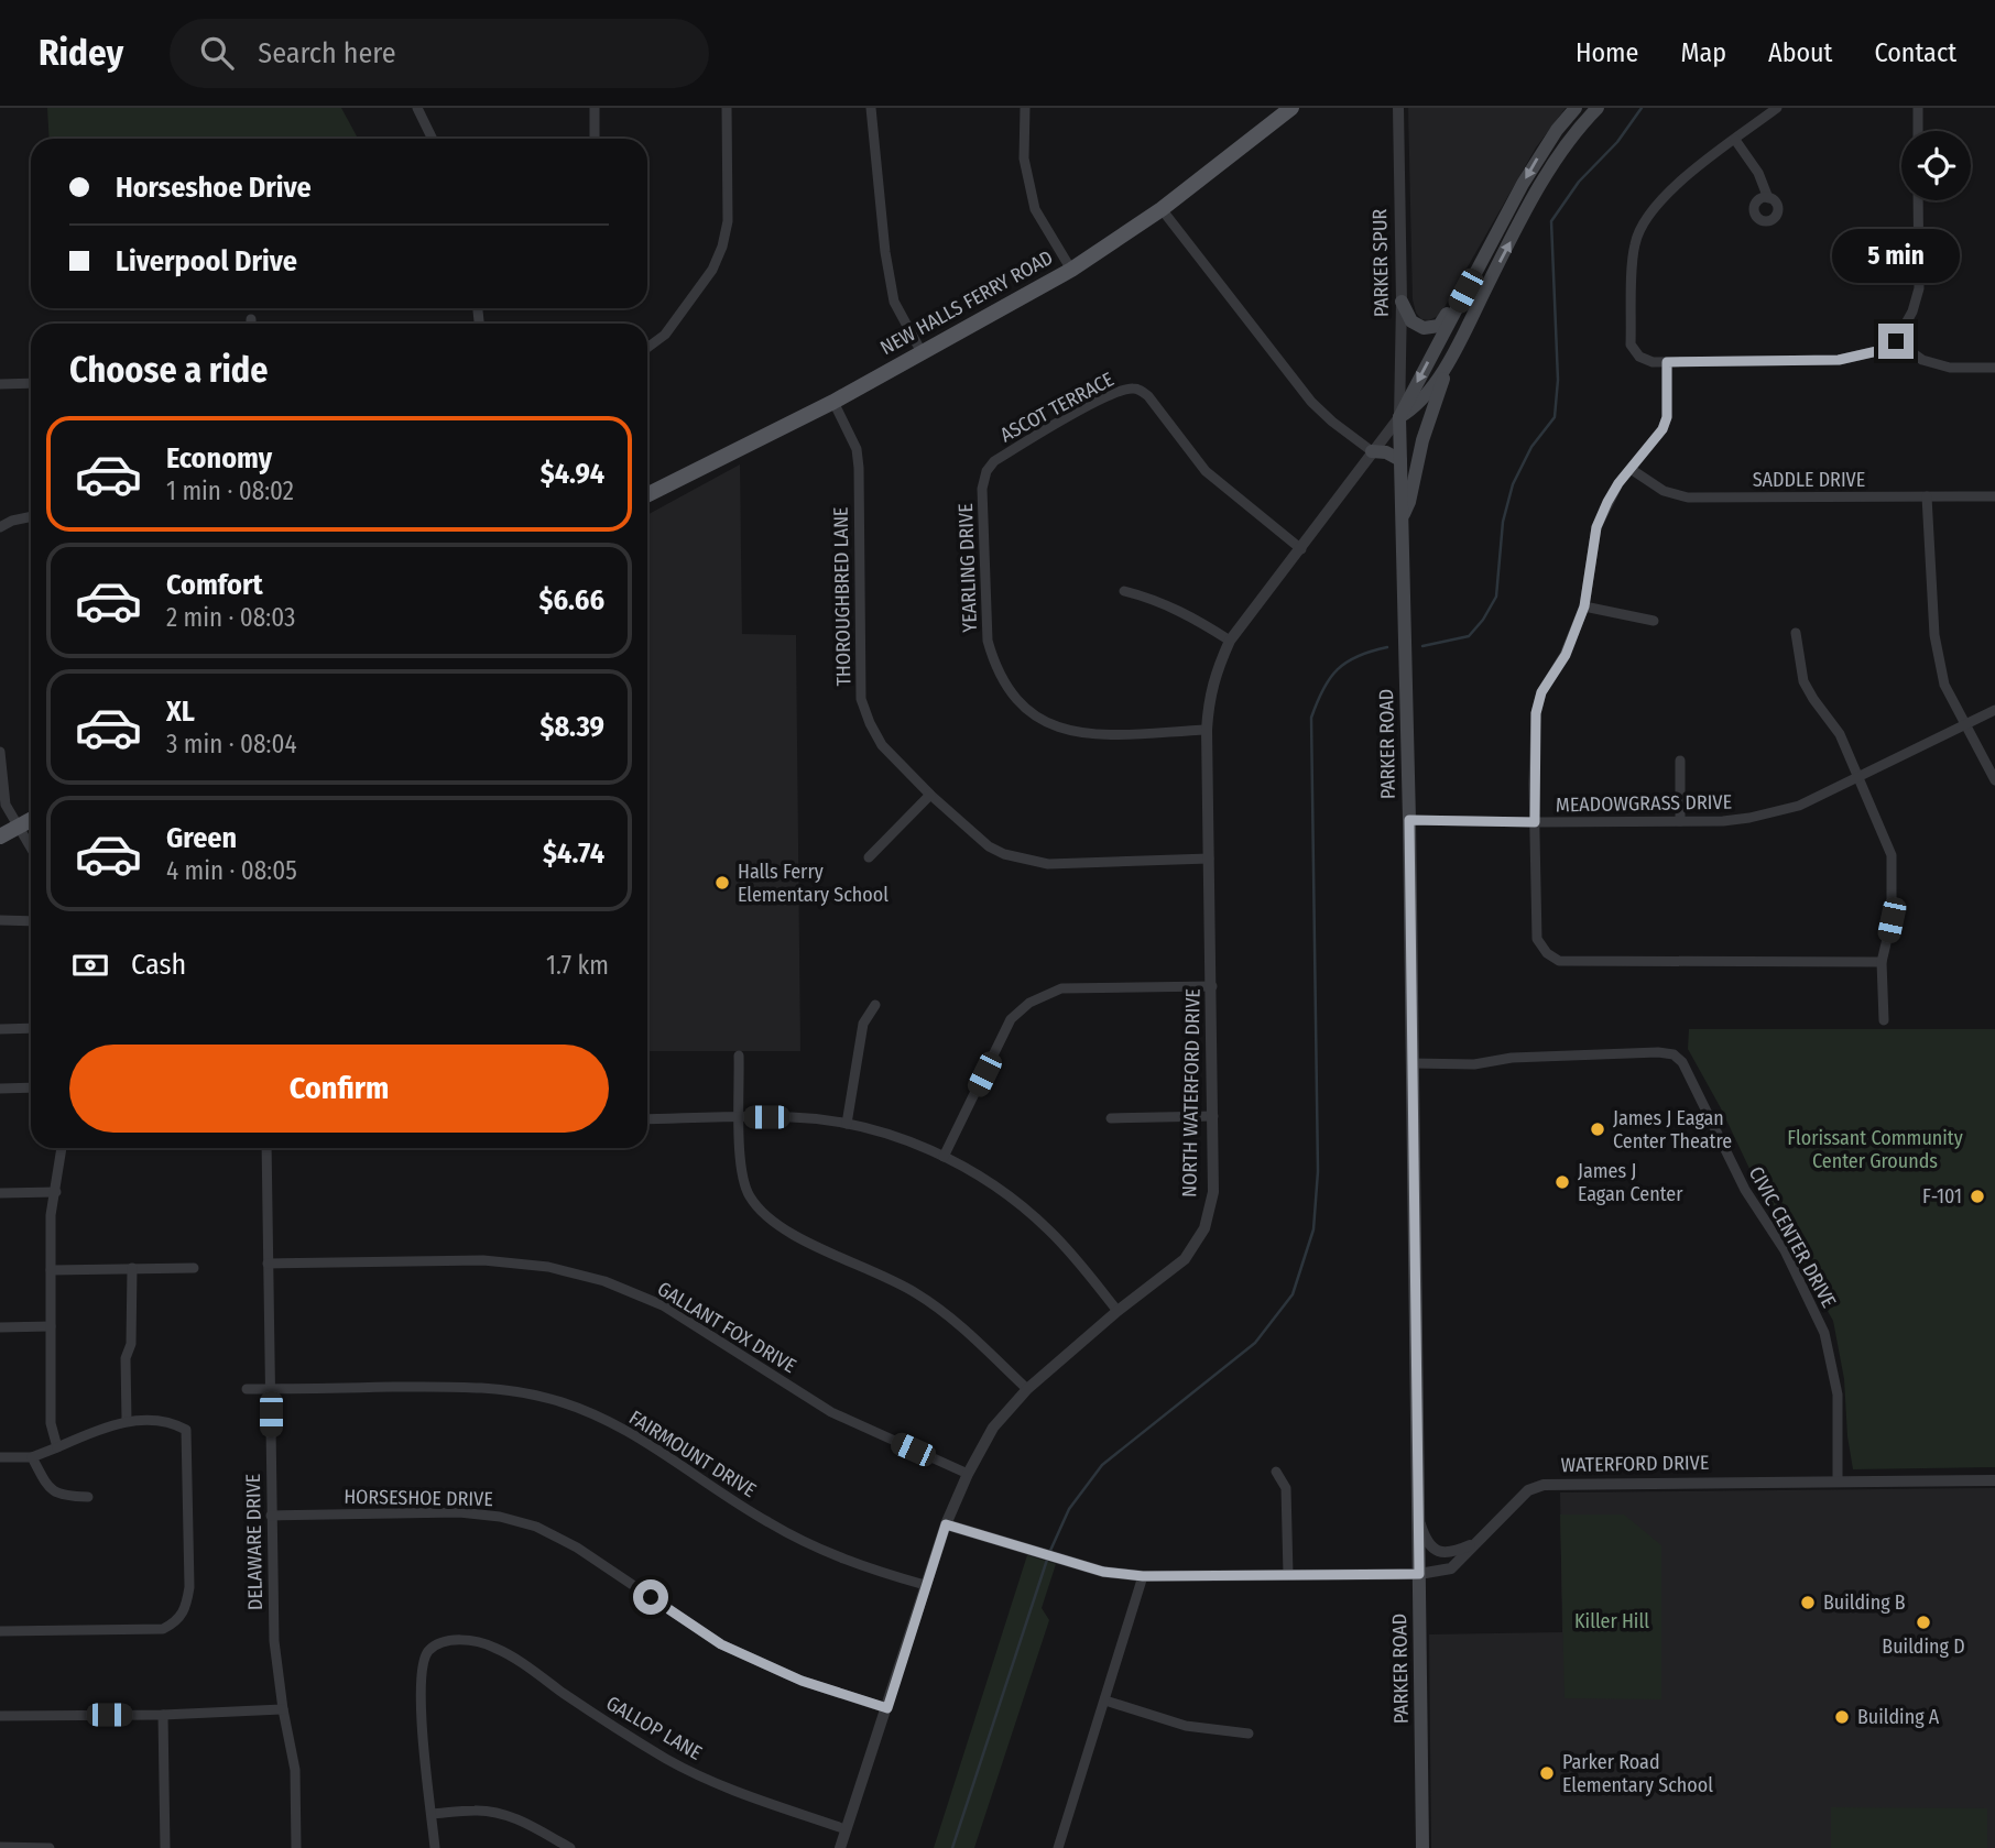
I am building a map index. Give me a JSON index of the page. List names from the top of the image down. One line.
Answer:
{"streets":{"main road":["NEW HALLS FERRY ROAD","PARKER ROAD"],"street":["PARKER SPUR","ASCOT TERRACE","SADDLE DRIVE","YEARLING DRIVE","THOROUGHBRED LANE","MEADOWGRASS DRIVE","NORTH WATERFORD DRIVE","CIVIC CENTER DRIVE","GALLANT FOX DRIVE","FAIRMOUNT DRIVE","WATERFORD DRIVE","HORSESHOE DRIVE","DELAWARE DRIVE","GALLOP LANE"]},"crossings":[["PARKER SPUR","PARKER ROAD"],["PARKER SPUR","NORTH WATERFORD DRIVE"],["NEW HALLS FERRY ROAD","THOROUGHBRED LANE"],["ASCOT TERRACE","YEARLING DRIVE"],["ASCOT TERRACE","NORTH WATERFORD DRIVE"],["YEARLING DRIVE","NORTH WATERFORD DRIVE"],["THOROUGHBRED LANE","NORTH WATERFORD DRIVE"],["PARKER ROAD","MEADOWGRASS DRIVE"],["PARKER ROAD","NORTH WATERFORD DRIVE"],["PARKER ROAD","CIVIC CENTER DRIVE"],["PARKER ROAD","WATERFORD DRIVE"],["NORTH WATERFORD DRIVE","GALLANT FOX DRIVE"],["NORTH WATERFORD DRIVE","FAIRMOUNT DRIVE"],["NORTH WATERFORD DRIVE","WATERFORD DRIVE"],["NORTH WATERFORD DRIVE","HORSESHOE DRIVE"],["NORTH WATERFORD DRIVE","GALLOP LANE"],["CIVIC CENTER DRIVE","WATERFORD DRIVE"],["GALLANT FOX DRIVE","DELAWARE DRIVE"],["FAIRMOUNT DRIVE","DELAWARE DRIVE"],["HORSESHOE DRIVE","DELAWARE DRIVE"]],"parks":["Florissant Community Center Grounds","Killer Hill"],"places":["Halls Ferry Elementary School","James J Eagan Center Theatre","James J Eagan Center","F-101","Building B","Building D","Building A","Parker Road Elementary School"],"page":{"header":"Ridey","search":"Search here","nav":["Home","Map","About","Contact"],"banner":["Horseshoe Drive","Liverpool Drive"],"bubble":"5 min","heading":"Choose a ride","list":[{"name":"Economy","note":"1 min · 08:02","value":"$4.94"},{"name":"Comfort","note":"2 min · 08:03","value":"$6.66"},{"name":"XL","note":"3 min · 08:04","value":"$8.39"},{"name":"Green","note":"4 min · 08:05","value":"$4.74"}],"pay":["Cash","1.7 km"],"buttons":"Confirm"}}
